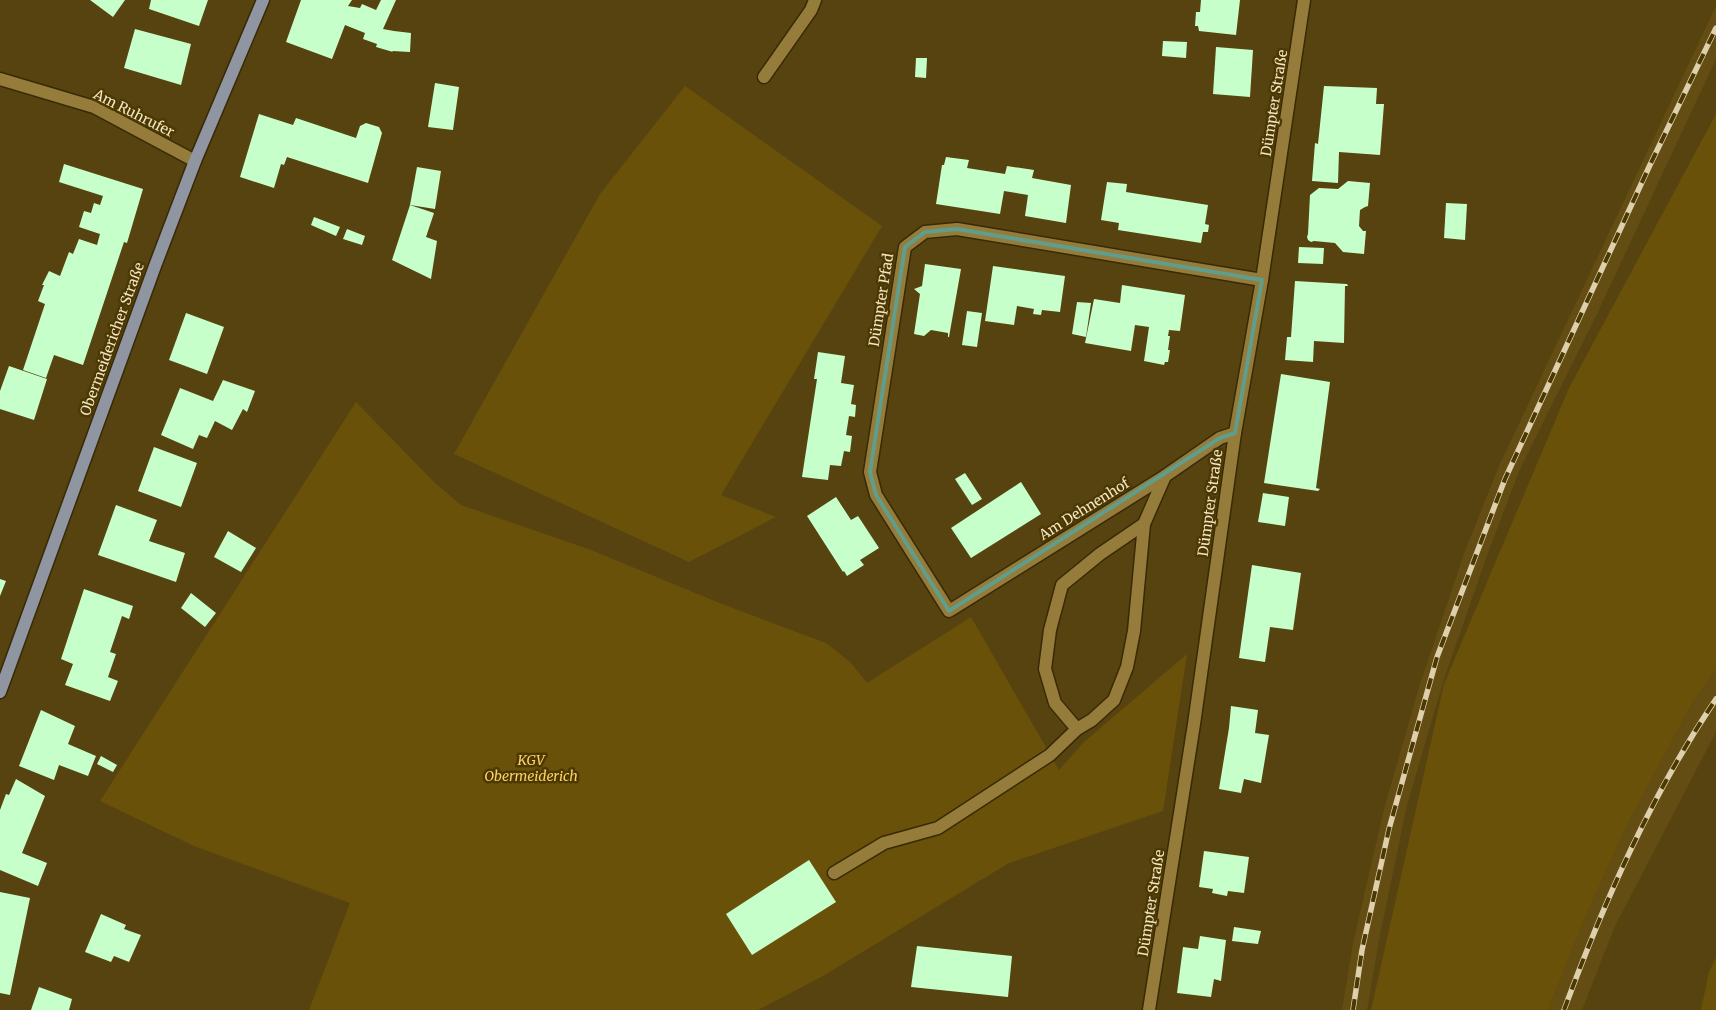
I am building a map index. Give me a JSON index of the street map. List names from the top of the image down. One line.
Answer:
{"streets":{"main road":["Obermeidericher Straße"],"street":["Dümpter Straße","Am Ruhrufer","Dümpter Pfad","Am Dehnenhof"]},"crossings":[["Dümpter Straße","Dümpter Pfad"],["Dümpter Straße","Am Dehnenhof"],["Am Ruhrufer","Obermeidericher Straße"],["Dümpter Pfad","Am Dehnenhof"]],"parks":["KGV Obermeiderich"]}
